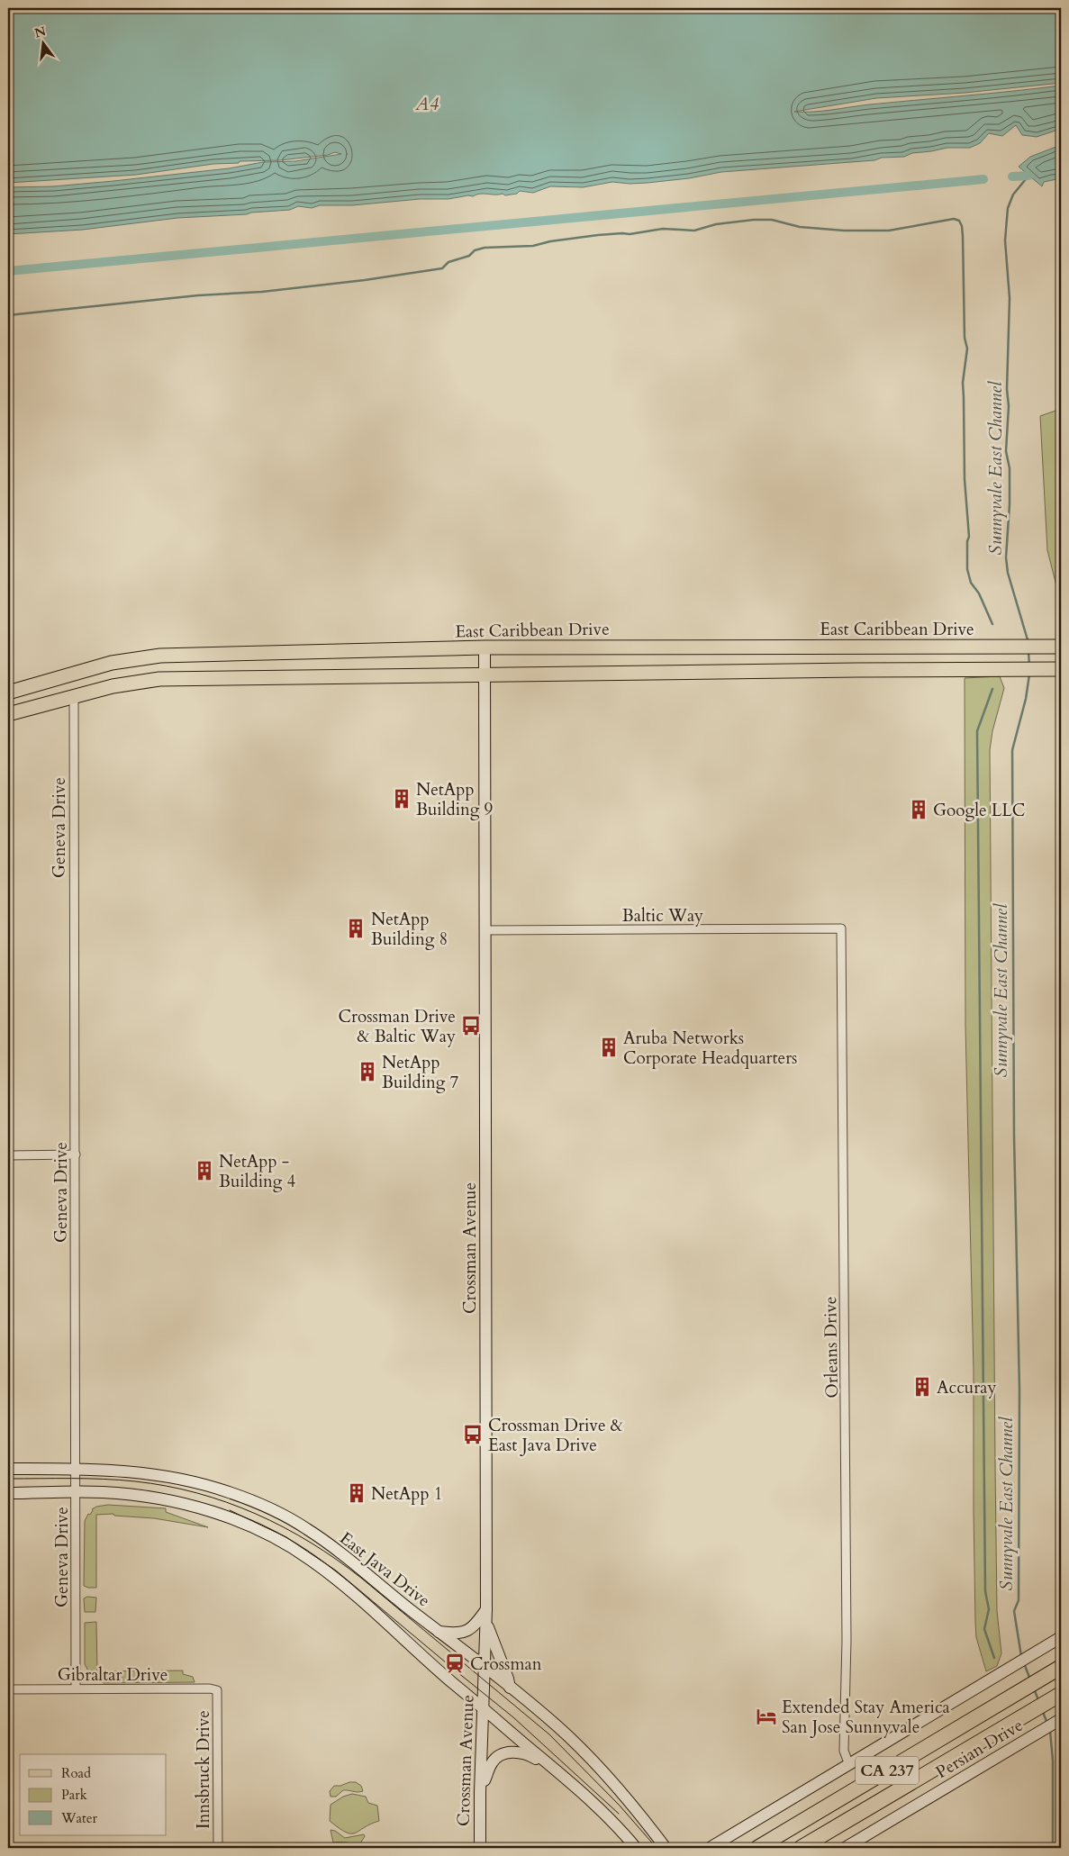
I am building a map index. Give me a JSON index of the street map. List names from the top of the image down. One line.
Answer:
{"streets":{"highway":["CA 237"],"main road":["East Caribbean Drive","Crossman Avenue","East Java Drive","Persian Drive"],"street":["Geneva Drive","Baltic Way","Orleans Drive","Gibraltar Drive","Innsbruck Drive"]},"crossings":[["East Caribbean Drive","Crossman Avenue"],["Geneva Drive","East Java Drive"],["Geneva Drive","Gibraltar Drive"],["Baltic Way","Crossman Avenue"],["Baltic Way","Orleans Drive"],["Crossman Avenue","East Java Drive"],["Gibraltar Drive","Innsbruck Drive"]],"water":["A4","Sunnyvale East Channel"],"places":{"building":["NetApp Building 9","Google LLC","NetApp Building 8","Aruba Networks Corporate Headquarters","NetApp Building 7","NetApp - Building 4","Accuray","NetApp 1"],"bus stop":["Crossman Drive & Baltic Way","Crossman Drive & East Java Drive"],"station":["Crossman"],"hotel":["Extended Stay America San Jose Sunnyvale"]},"legend":["Road","Park","Water"],"north":"top"}
